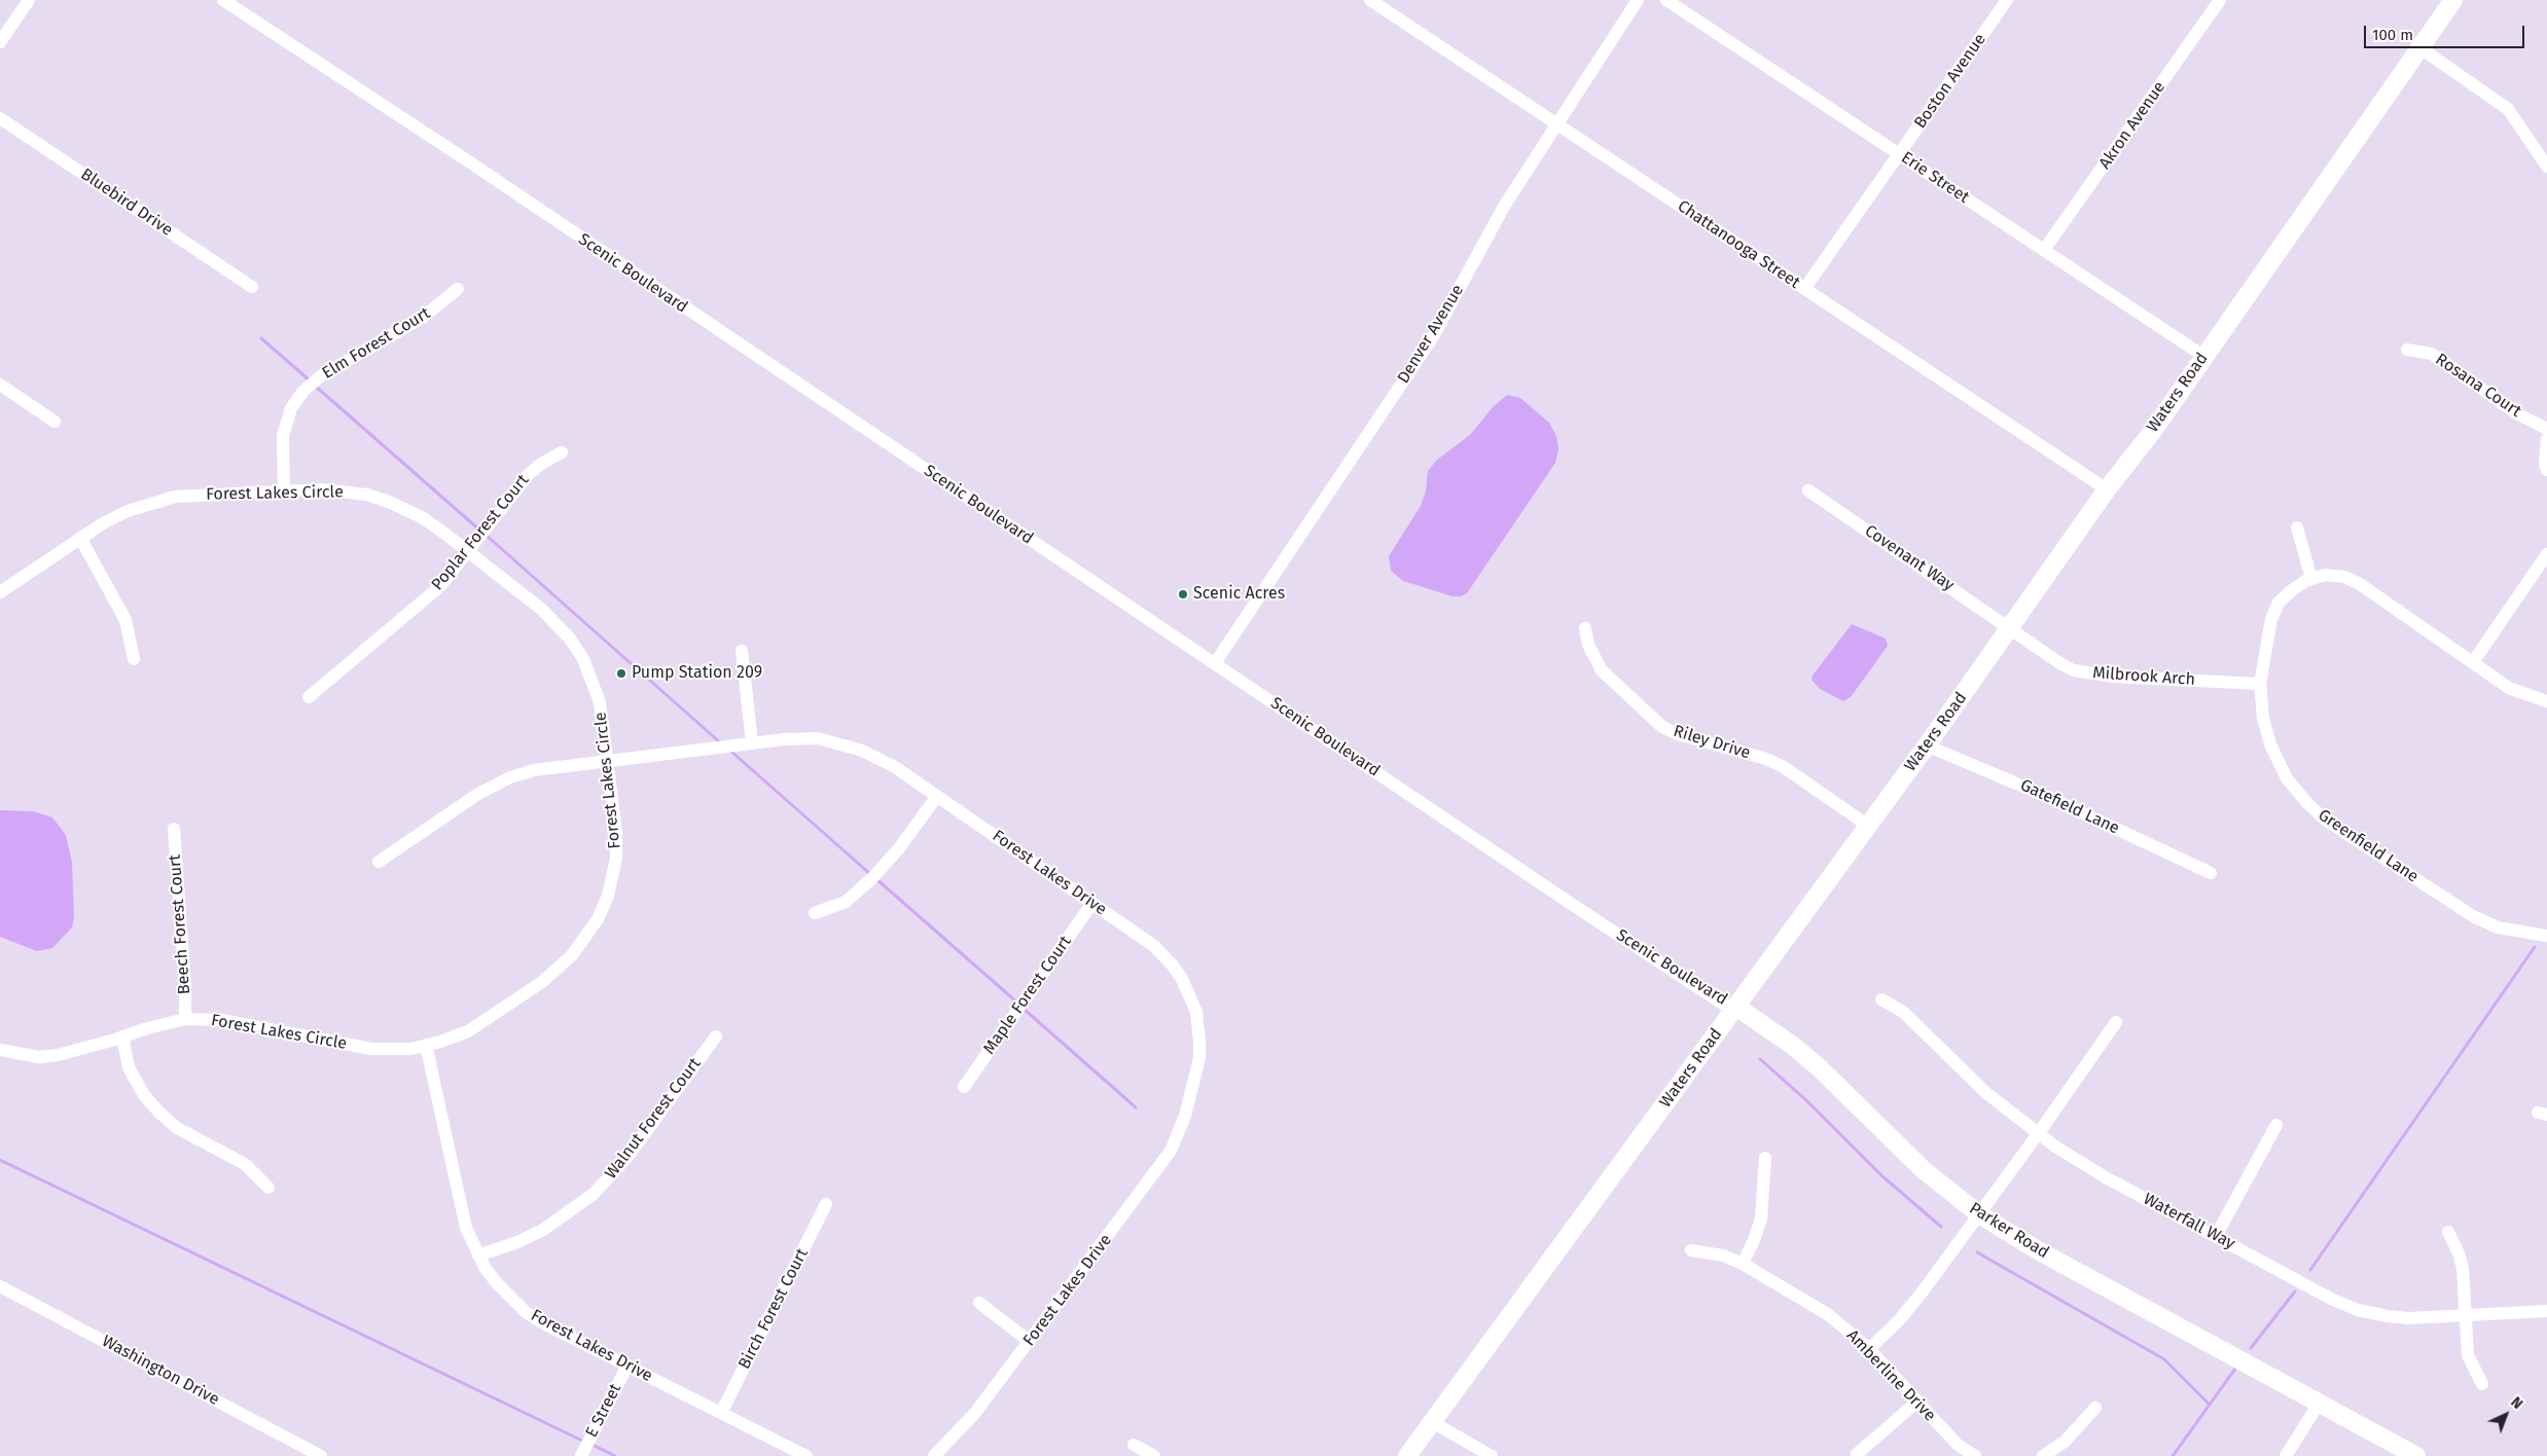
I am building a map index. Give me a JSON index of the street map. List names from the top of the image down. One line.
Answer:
{"streets":{"street":["Boston Avenue","Akron Avenue","Erie Street","Bluebird Drive","Chattanooga Street","Scenic Boulevard","Denver Avenue","Elm Forest Court","Rosana Court","Waters Road","Forest Lakes Circle","Poplar Forest Court","Covenant Way","Milbrook Arch","Riley Drive","Gatefield Lane","Greenfield Lane","Forest Lakes Drive","Beech Forest Court","Maple Forest Court","Walnut Forest Court","Waterfall Way","Parker Road","Birch Forest Court","Washington Drive","Amberline Drive","E Street"]},"crossings":[["Boston Avenue","Erie Street"],["Boston Avenue","Chattanooga Street"],["Akron Avenue","Erie Street"],["Erie Street","Waters Road"],["Chattanooga Street","Denver Avenue"],["Chattanooga Street","Waters Road"],["Scenic Boulevard","Denver Avenue"],["Scenic Boulevard","Waters Road"],["Scenic Boulevard","Parker Road"],["Elm Forest Court","Forest Lakes Circle"],["Waters Road","Covenant Way"],["Waters Road","Milbrook Arch"],["Waters Road","Riley Drive"],["Waters Road","Gatefield Lane"],["Waters Road","Parker Road"],["Forest Lakes Circle","Poplar Forest Court"],["Forest Lakes Circle","Forest Lakes Drive"],["Forest Lakes Circle","Beech Forest Court"],["Covenant Way","Milbrook Arch"],["Milbrook Arch","Greenfield Lane"],["Forest Lakes Drive","Maple Forest Court"],["Forest Lakes Drive","Walnut Forest Court"],["Forest Lakes Drive","Birch Forest Court"],["Forest Lakes Drive","E Street"]],"places":["Scenic Acres","Pump Station 209"],"scale_bar":"100 m","north":"top right"}
